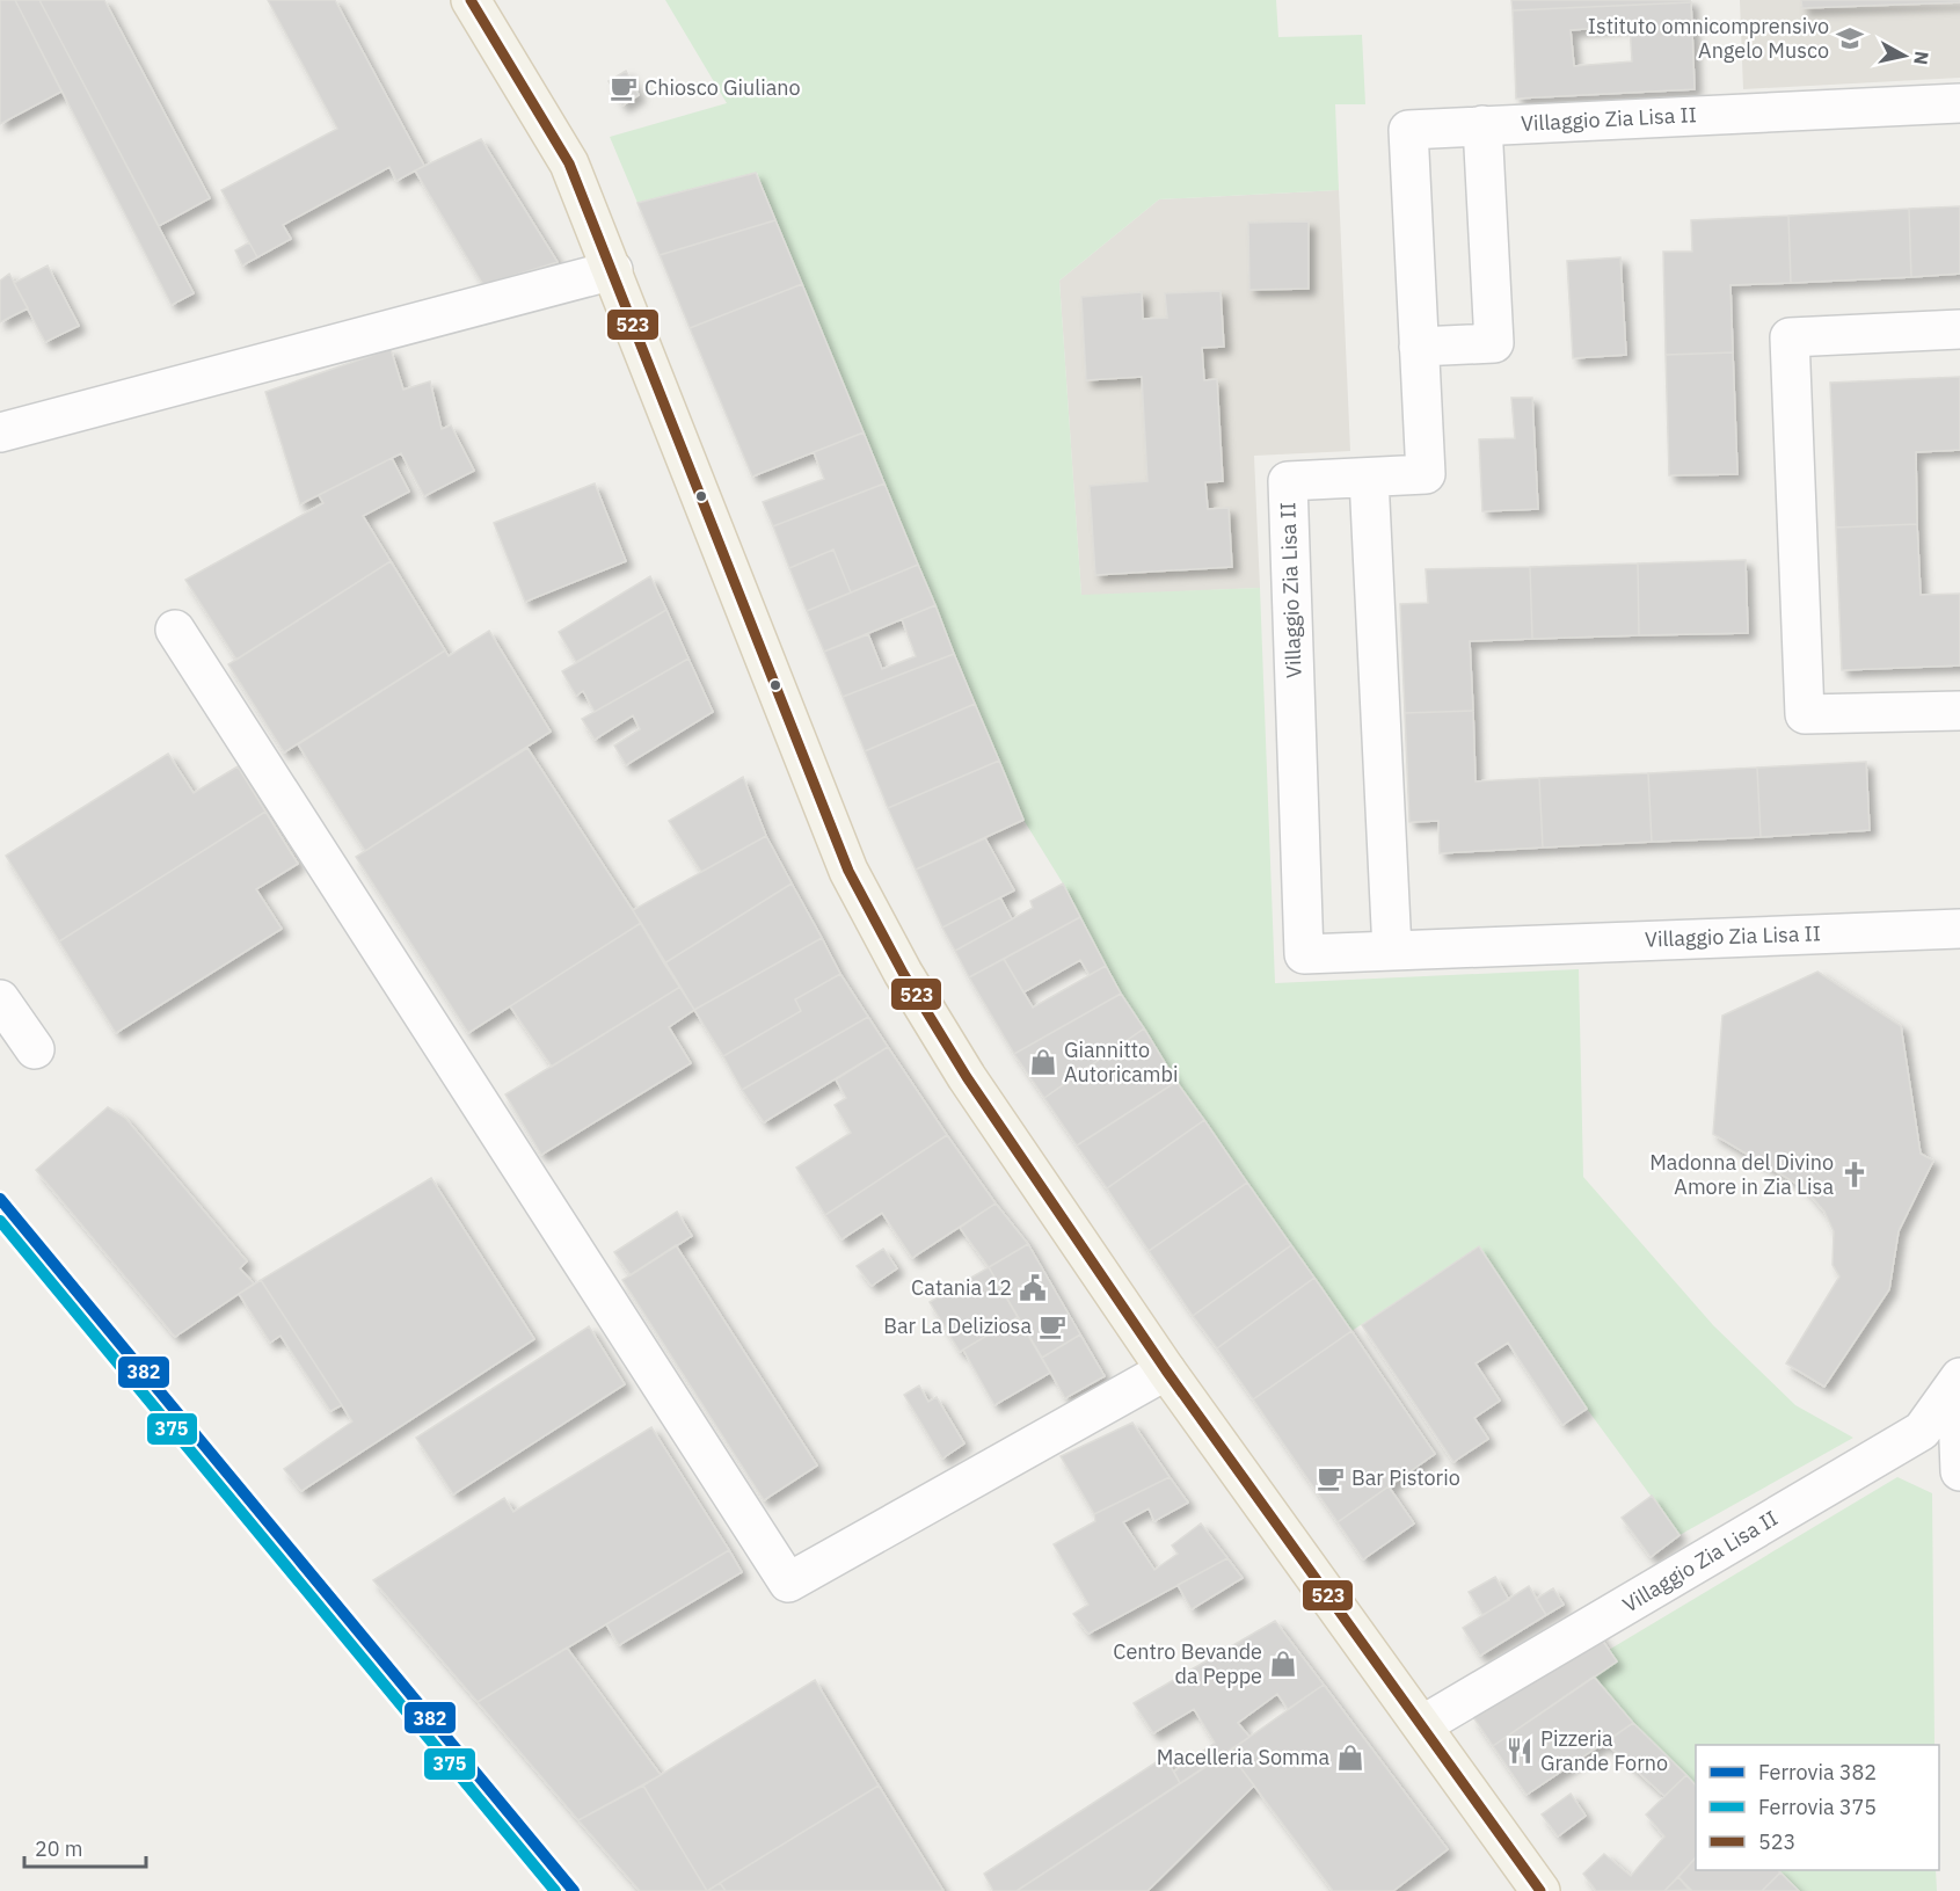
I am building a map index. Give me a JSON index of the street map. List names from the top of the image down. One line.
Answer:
{"streets":{"street":["Villaggio Zia Lisa II"]},"places":{"school or university":["Istituto omnicomprensivo Angelo Musco"],"cafe":["Chiosco Giuliano","Bar La Deliziosa","Bar Pistorio"],"shop":["Giannitto Autoricambi","Centro Bevande da Peppe","Macelleria Somma"],"church":["Madonna del Divino Amore in Zia Lisa"],"public building":["Catania 12"],"restaurant":["Pizzeria Grande Forno"]},"lines":["transit line 523","rail line 382","rail line 375"],"legend":["Ferrovia 382","Ferrovia 375","523"],"scale_bar":"20 m","north":"right"}
